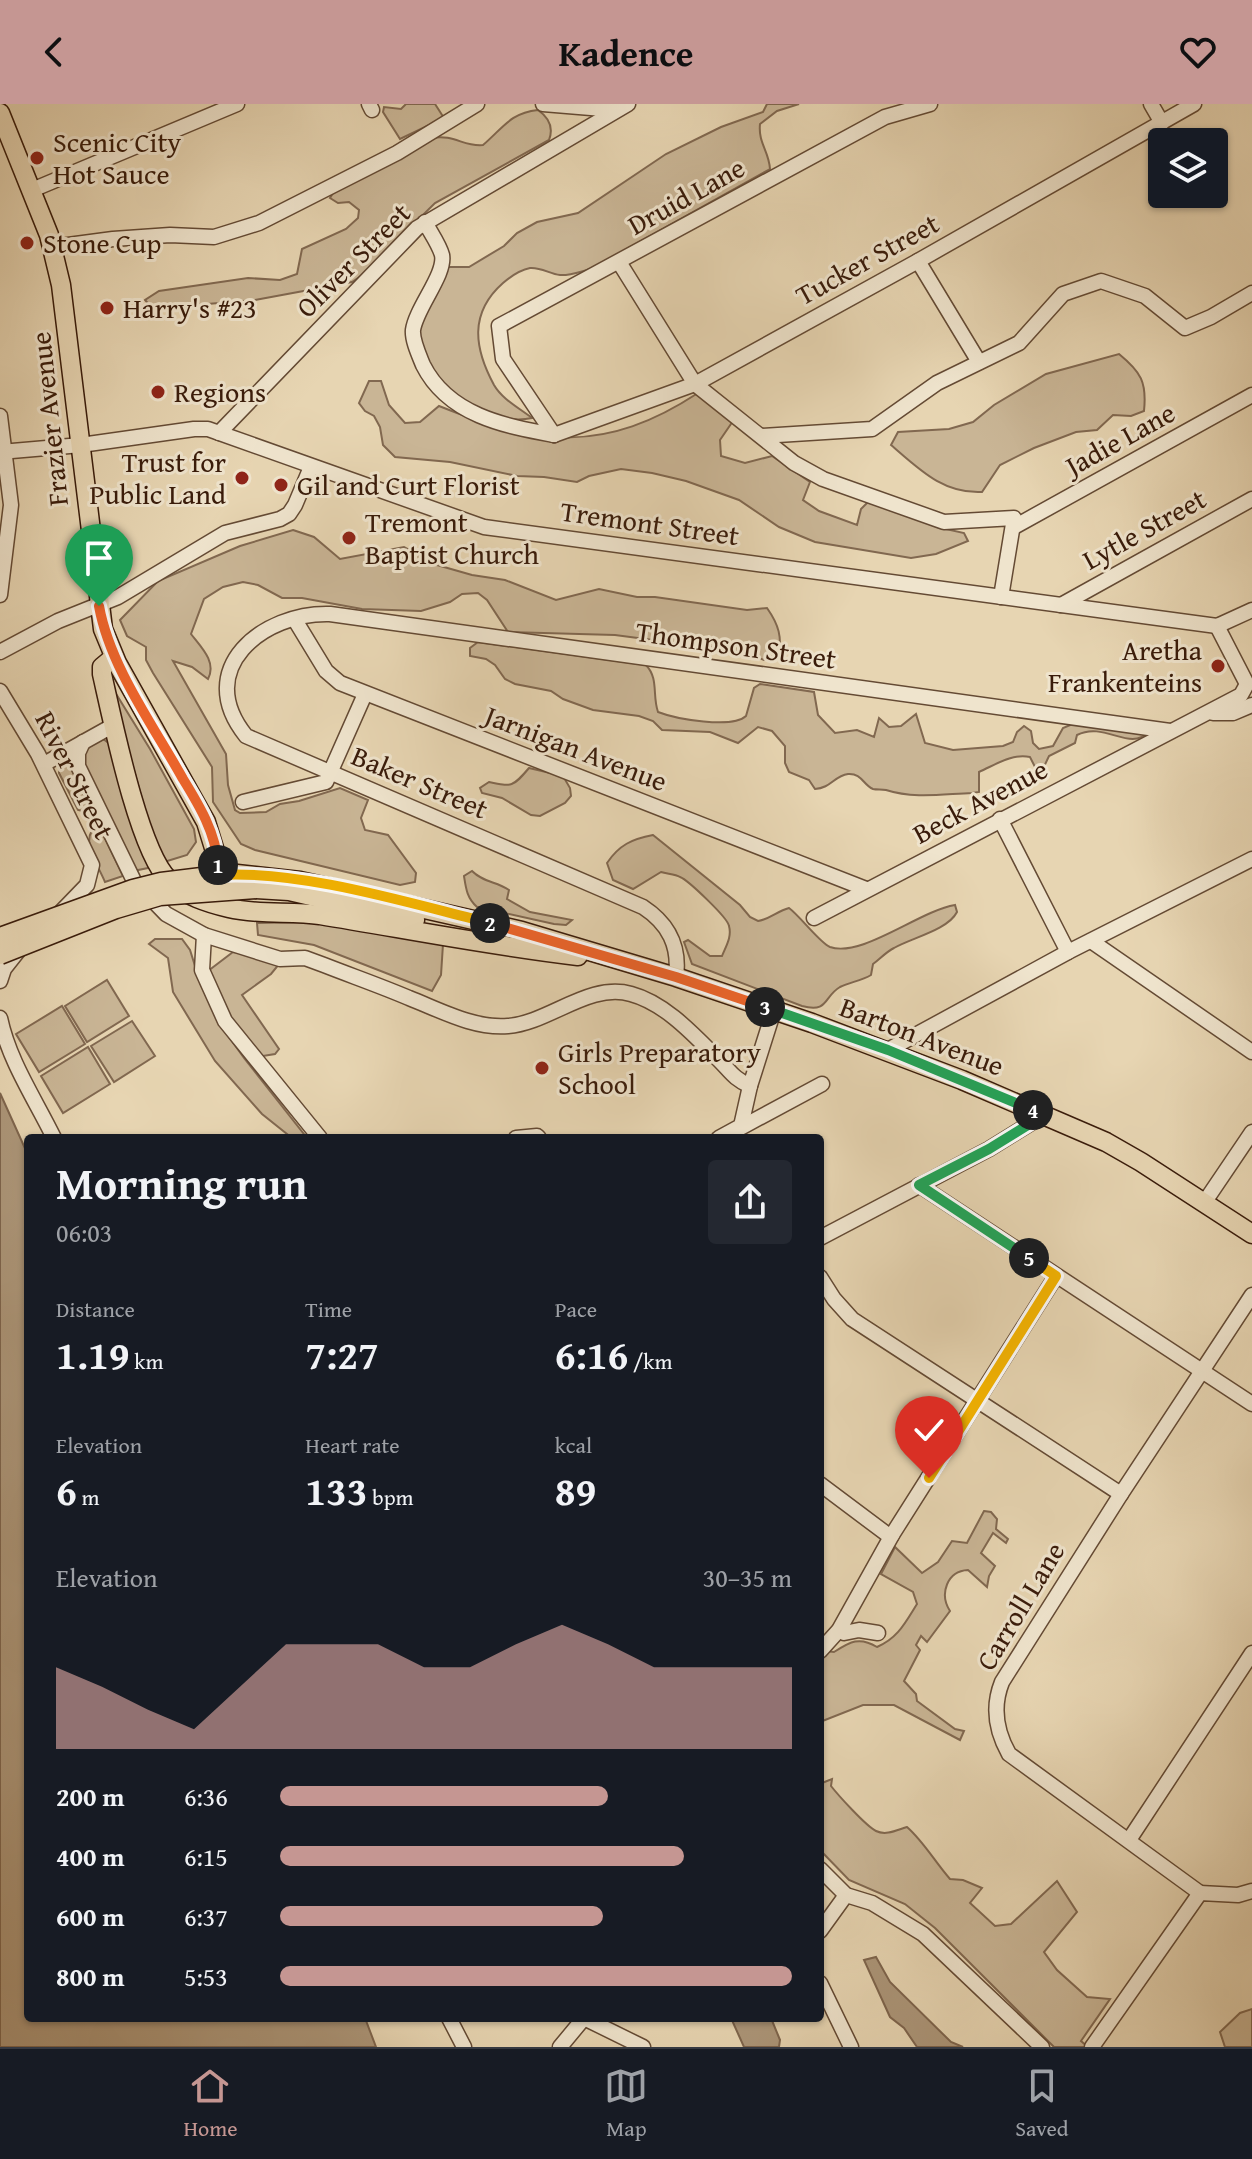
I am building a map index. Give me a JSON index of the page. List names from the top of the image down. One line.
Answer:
{"streets":{"main road":["Frazier Avenue","Barton Avenue"],"street":["Druid Lane","Tucker Street","Oliver Street","Jadie Lane","Tremont Street","Lytle Street","Thompson Street","Jarnigan Avenue","River Street","Baker Street","Beck Avenue","Carroll Lane"]},"crossings":[["Druid Lane","Tucker Street"],["Oliver Street","Tremont Street"],["Frazier Avenue","Tremont Street"],["Frazier Avenue","Barton Avenue"],["Tremont Street","Lytle Street"],["Thompson Street","Jarnigan Avenue"],["Thompson Street","Baker Street"],["Thompson Street","Beck Avenue"],["Jarnigan Avenue","Baker Street"],["Jarnigan Avenue","Beck Avenue"],["Baker Street","Barton Avenue"]],"places":["Scenic City Hot Sauce","Stone Cup","Harry's #23","Regions","Trust for Public Land","Gil and Curt Florist","Tremont Baptist Church","Aretha Frankenteins","Girls Preparatory School"],"page":{"header":"Kadence","pins":["1","2","3","4","5"],"heading":["Morning run","06:03"],"stats":[["Distance","1.19 km"],["Time","7:27"],["Pace","6:16 /km"],["Elevation","6 m"],["Heart rate","133 bpm"],["kcal","89"]],"chart":["Elevation","30–35 m"],"list":[{"name":"200 m","note":"6:36"},{"name":"400 m","note":"6:15"},{"name":"600 m","note":"6:37"},{"name":"800 m","note":"5:53"}],"tabs":["Home","Map","Saved"]}}
